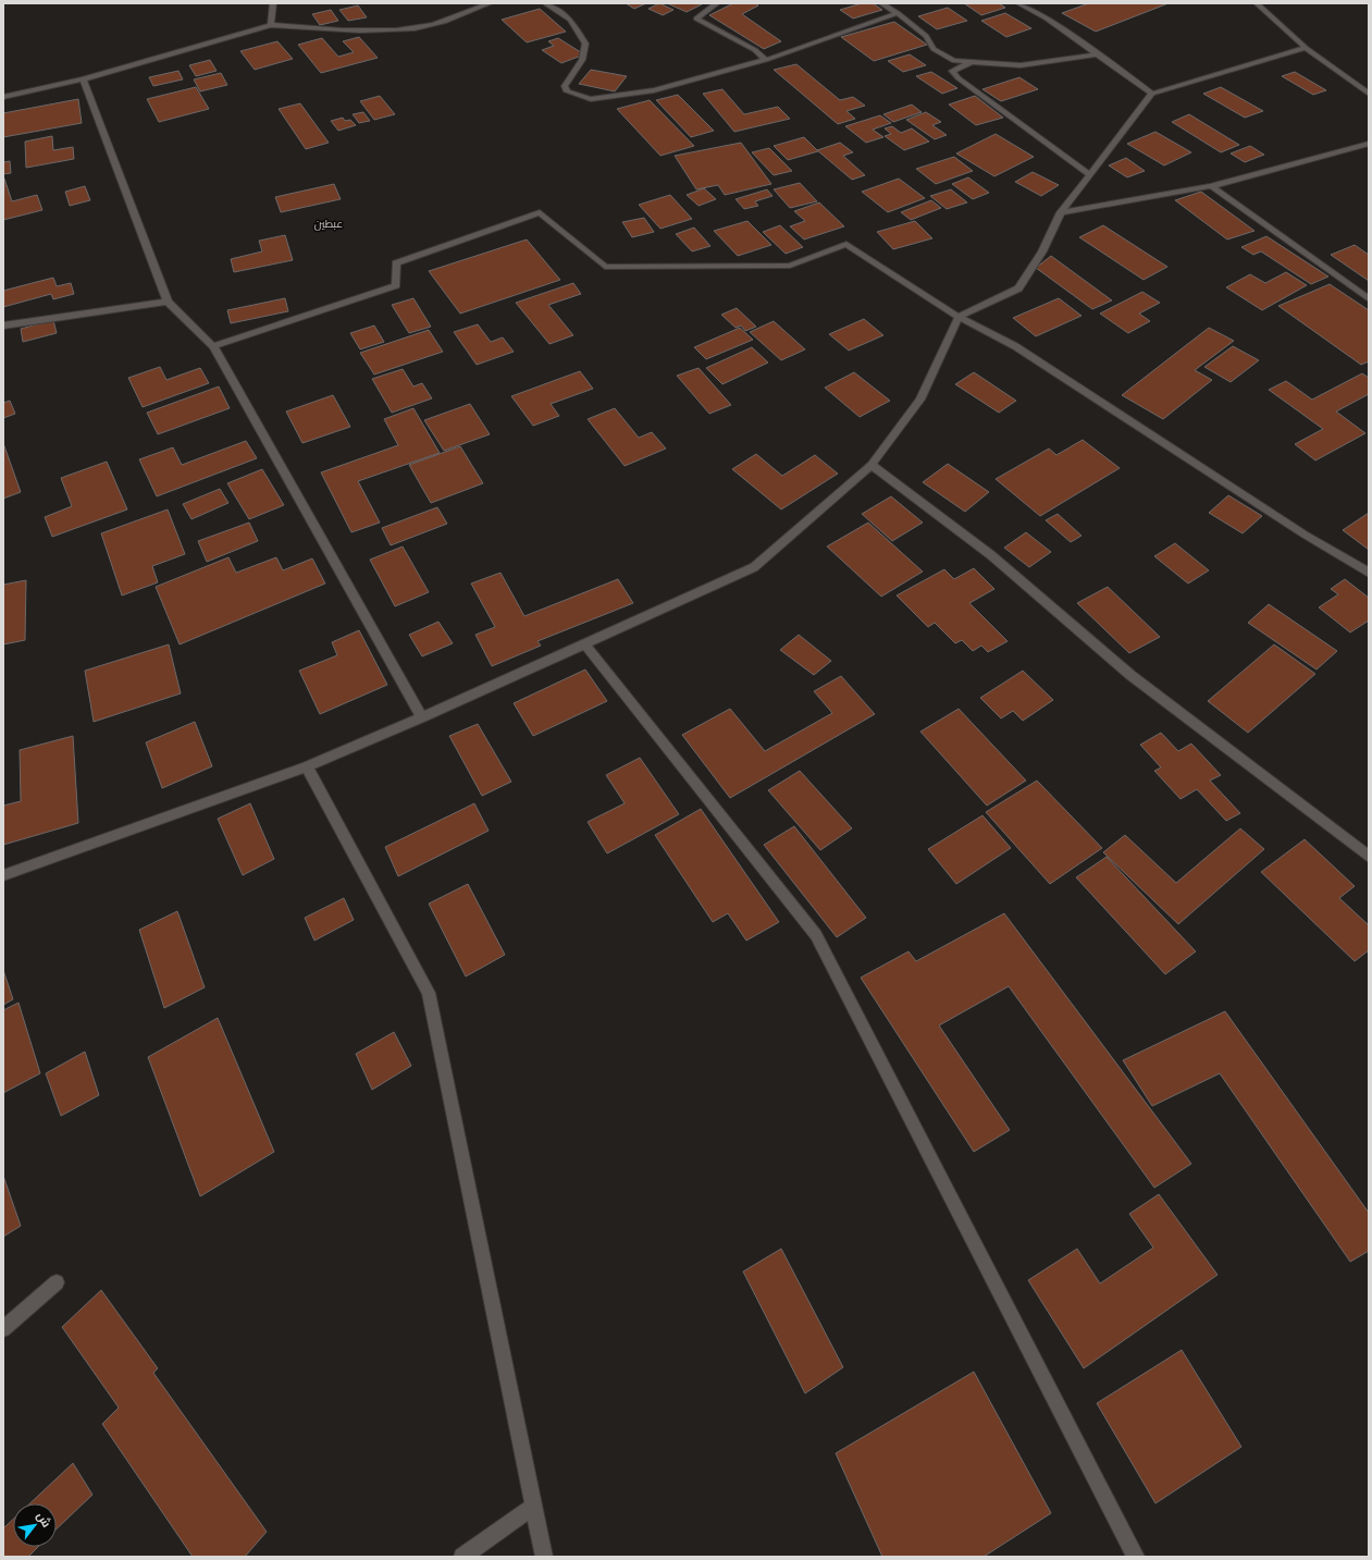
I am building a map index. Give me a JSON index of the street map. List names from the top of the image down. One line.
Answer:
{"districts":["عبطين"],"north":"top right"}
